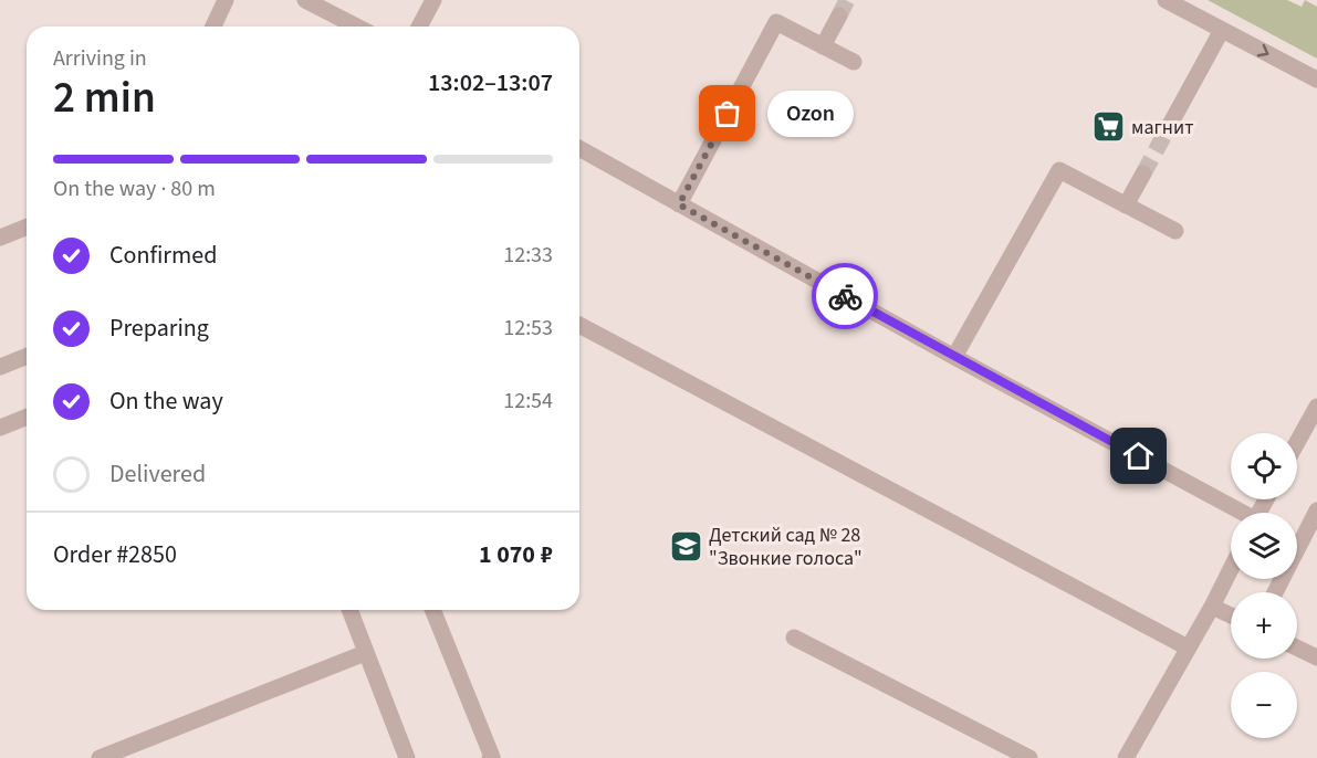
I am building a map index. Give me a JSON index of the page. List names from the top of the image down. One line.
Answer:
{"places":{"other":["Ozon"],"supermarket":["магнит"],"school or university":["Детский сад № 28 \"Звонкие голоса\""]},"page":{"heading":["2 min","Arriving in","13:02–13:07"],"panel":["Order #2850","1 070 ₽"],"bubble":"Ozon","bar":"On the way · 80 m","list":[["Confirmed","12:33"],["Preparing","12:53"],["On the way","12:54"],"Delivered"],"map_buttons":["+","−"]}}
